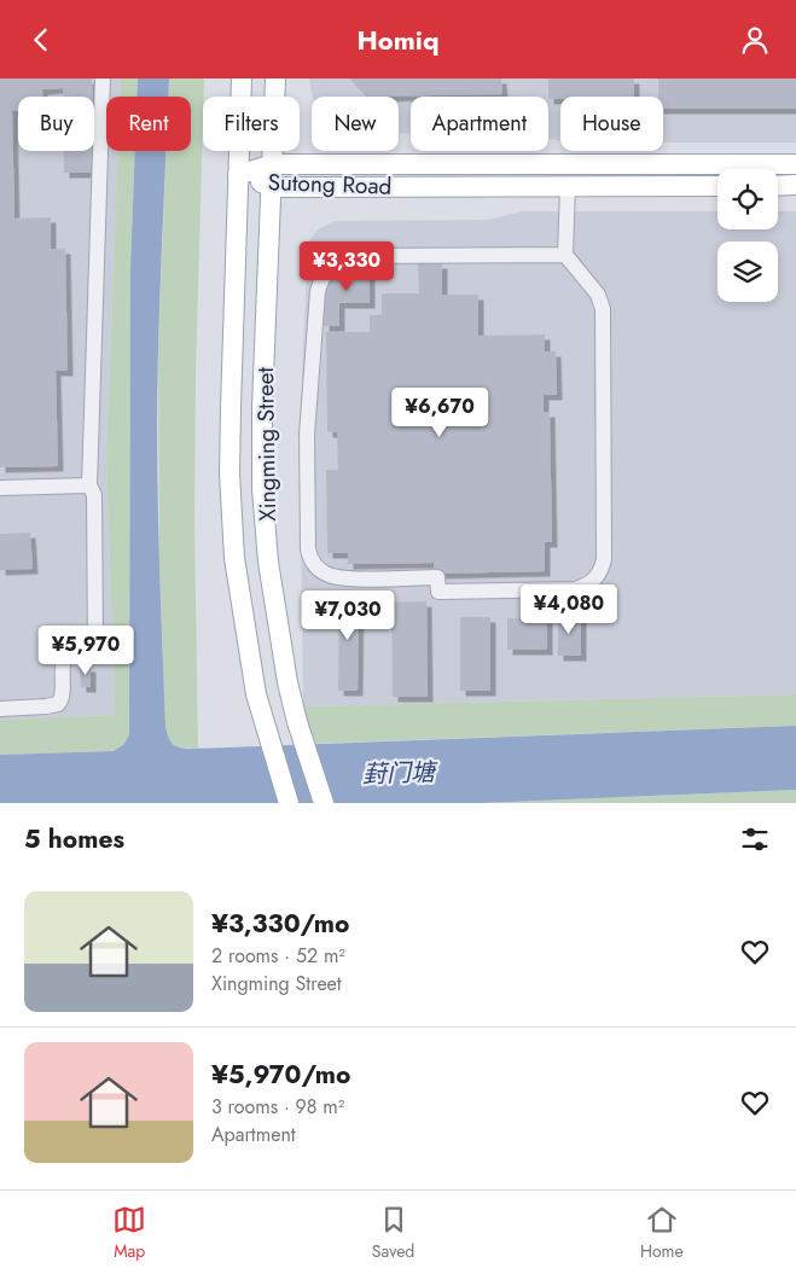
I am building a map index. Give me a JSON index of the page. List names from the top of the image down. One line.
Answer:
{"streets":{"main road":["Sutong Road","Xingming Street"]},"crossings":[["Sutong Road","Xingming Street"]],"water":["葑门塘"],"page":{"header":"Homiq","chip":["Buy","Rent","Filters","New","Apartment","House"],"price":["¥3,330","¥6,670","¥4,080","¥7,030","¥5,970"],"heading":"5 homes","list":[{"name":"¥3,330/mo","note":"2 rooms · 52 m² · Xingming Street"},{"name":"¥5,970/mo","note":"3 rooms · 98 m² · Apartment"}],"tabs":["Map","Saved","Home"]}}
